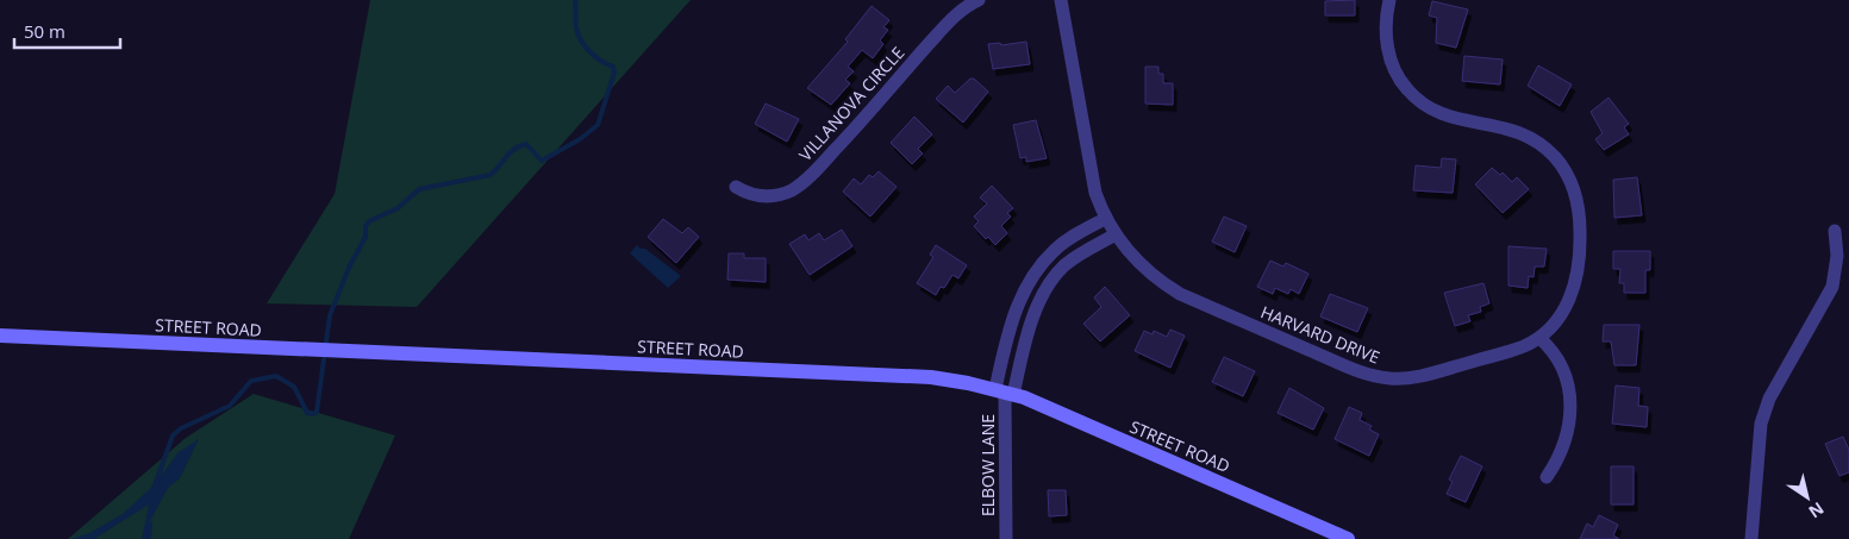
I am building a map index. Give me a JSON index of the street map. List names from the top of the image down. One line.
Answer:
{"streets":{"main road":["STREET ROAD"],"street":["VILLANOVA CIRCLE","HARVARD DRIVE","ELBOW LANE"]},"crossings":[["STREET ROAD","ELBOW LANE"]],"scale_bar":"50 m","north":"bottom right"}
